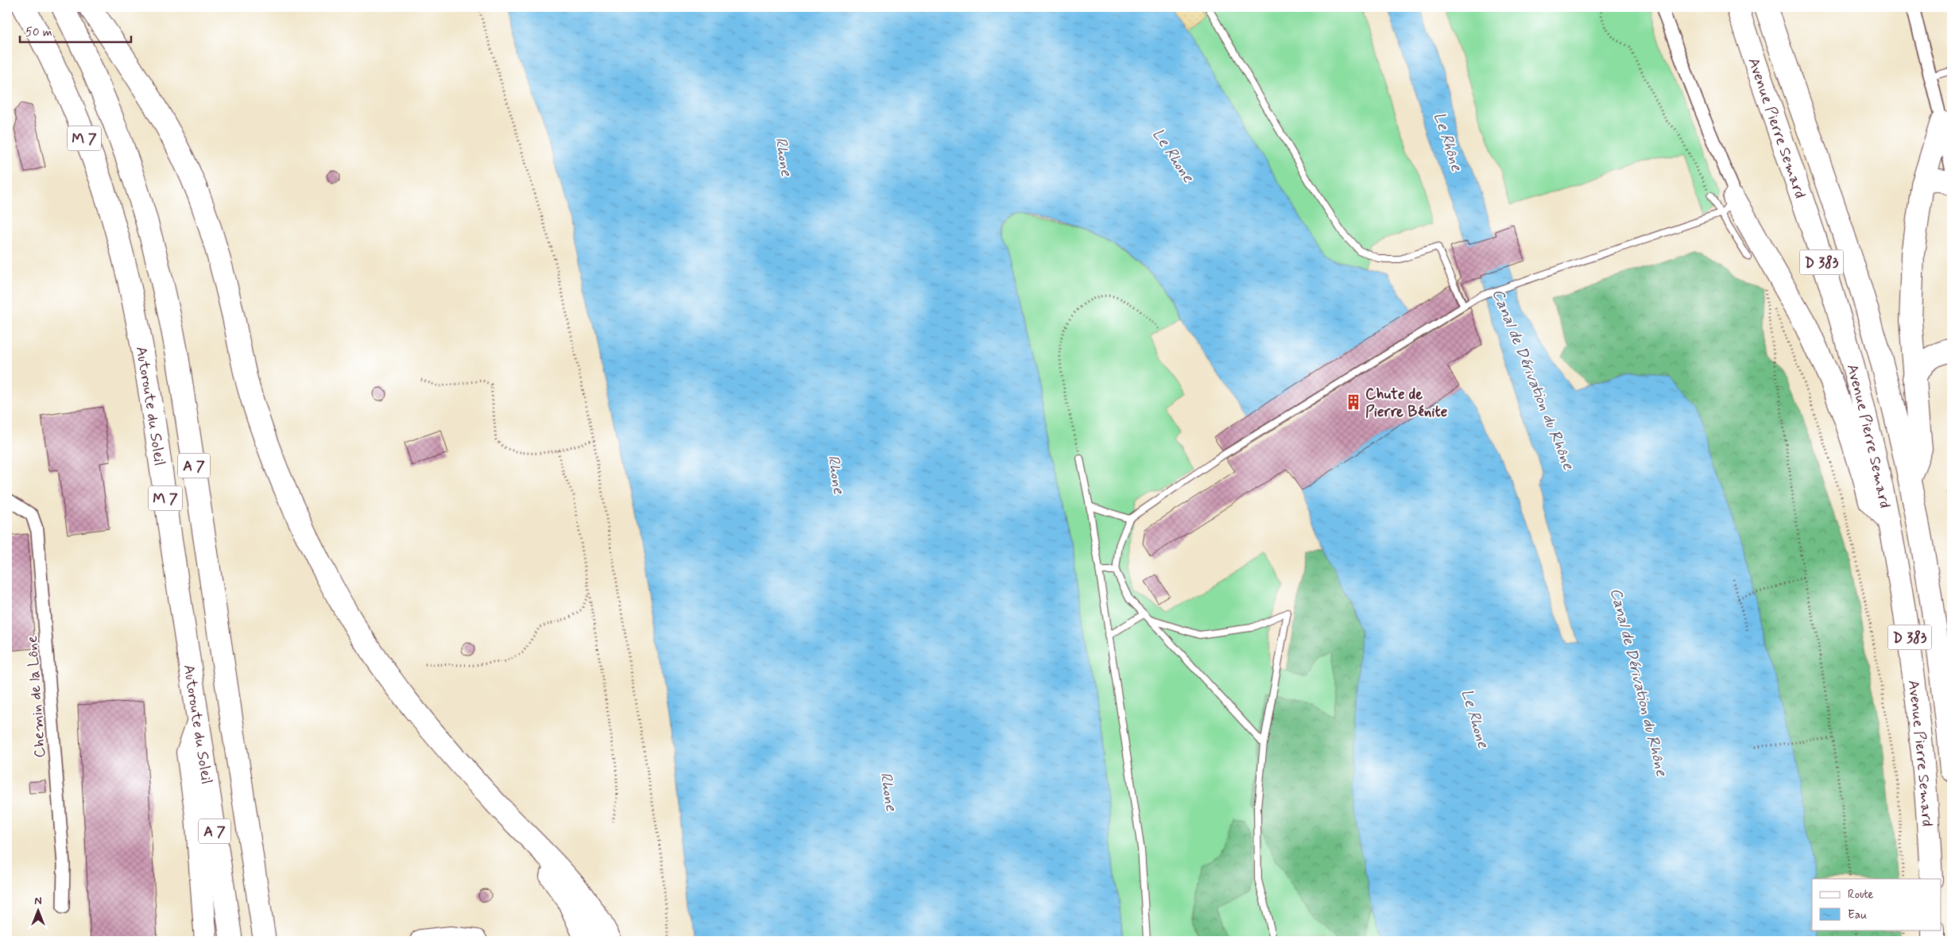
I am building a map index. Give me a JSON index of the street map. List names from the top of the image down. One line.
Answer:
{"streets":{"highway":["Avenue Pierre Semard","M 7","D 383","Autoroute du Soleil","A 7"],"street":["Chemin de la Lône"]},"water":["Le Rhône","Le Rhone","Rhone","Canal de Dérivation du Rhône"],"places":{"building":["Chute de Pierre Bénite"]},"legend":["Route","Eau"],"scale_bar":"50 m","north":"top"}
